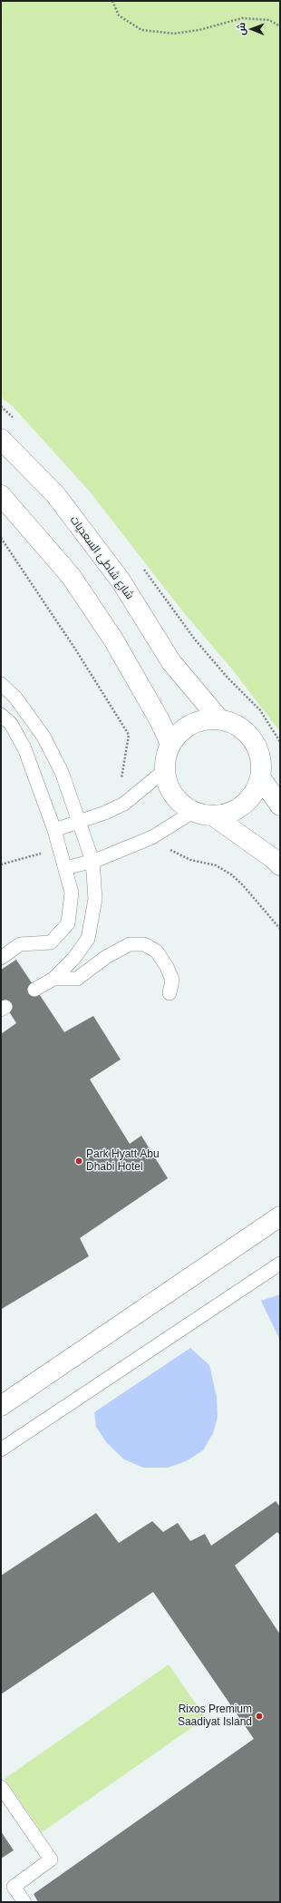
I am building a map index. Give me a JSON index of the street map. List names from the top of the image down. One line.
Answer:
{"streets":{"street":["شارع شاطئ السعديات"]},"places":["Park Hyatt Abu Dhabi Hotel","Rixos Premium Saadiyat Island"],"north":"left"}
